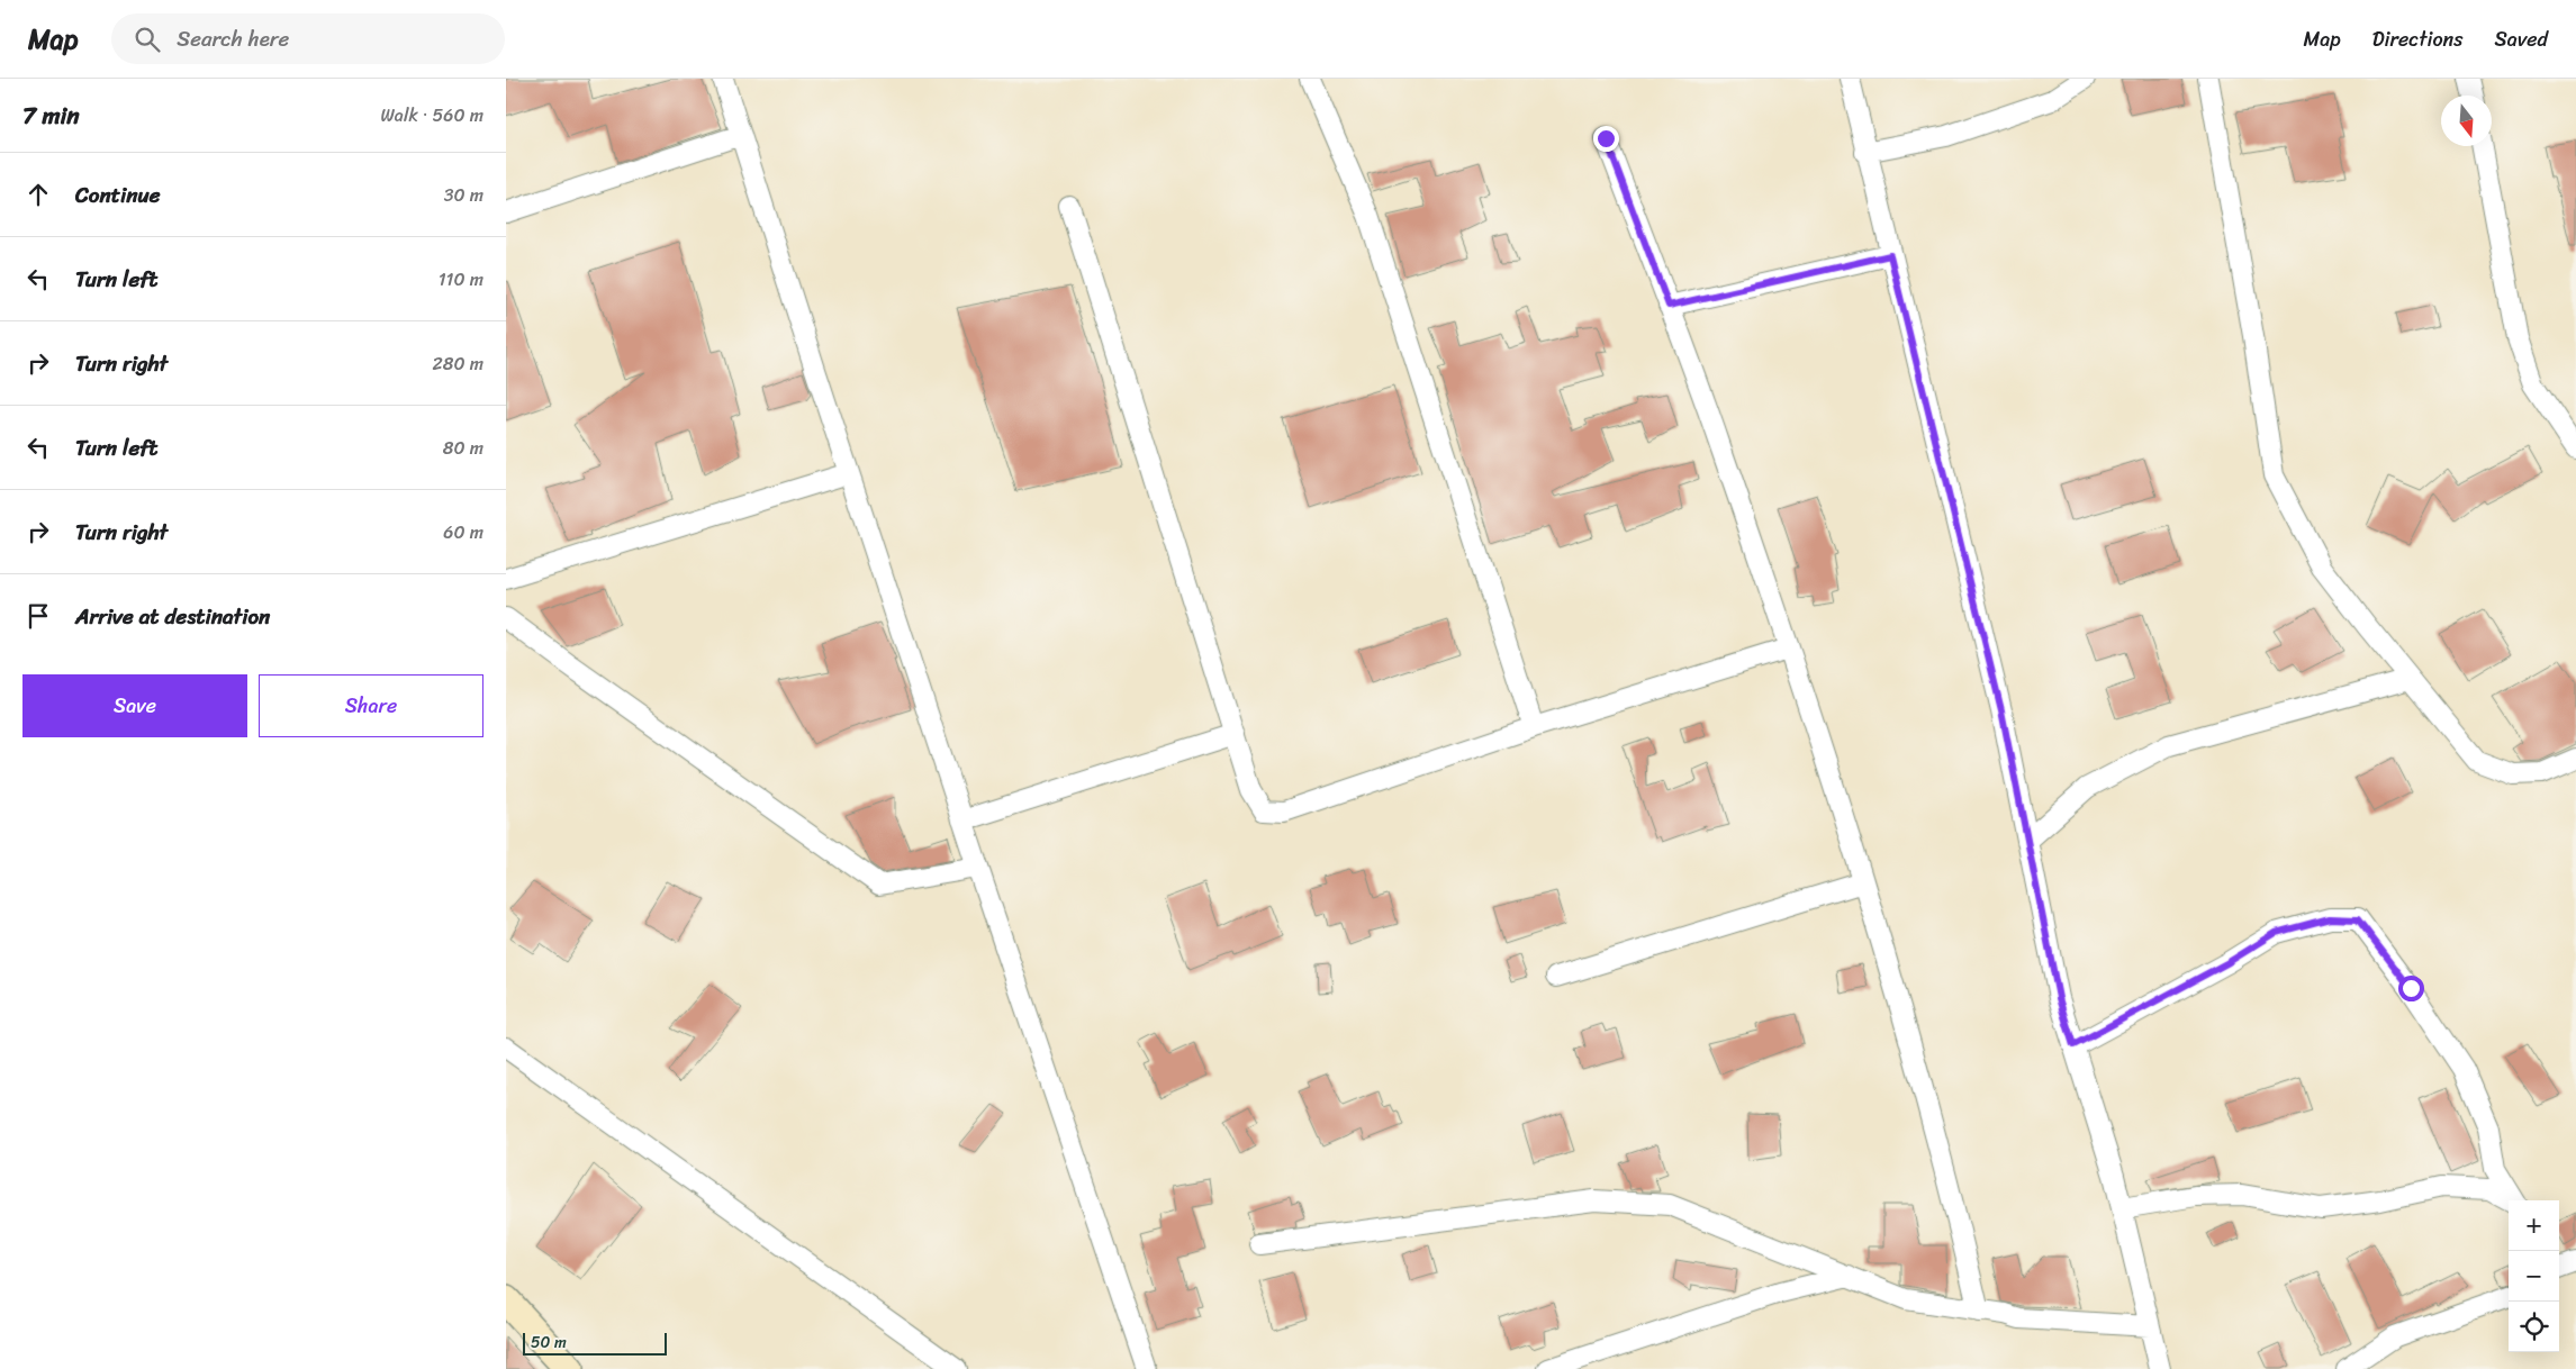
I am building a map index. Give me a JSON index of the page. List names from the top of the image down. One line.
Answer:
{"scale_bar":"50 m","north":"bottom","page":{"header":"Map","search":"Search here","nav":["Map","Directions","Saved"],"heading":["7 min","Walk · 560 m"],"list":[["Continue","30 m"],["Turn left","110 m"],["Turn right","280 m"],["Turn left","80 m"],["Turn right","60 m"],"Arrive at destination"],"buttons":["Save","Share"],"map_buttons":["+","−"],"scale":"50 m"}}
